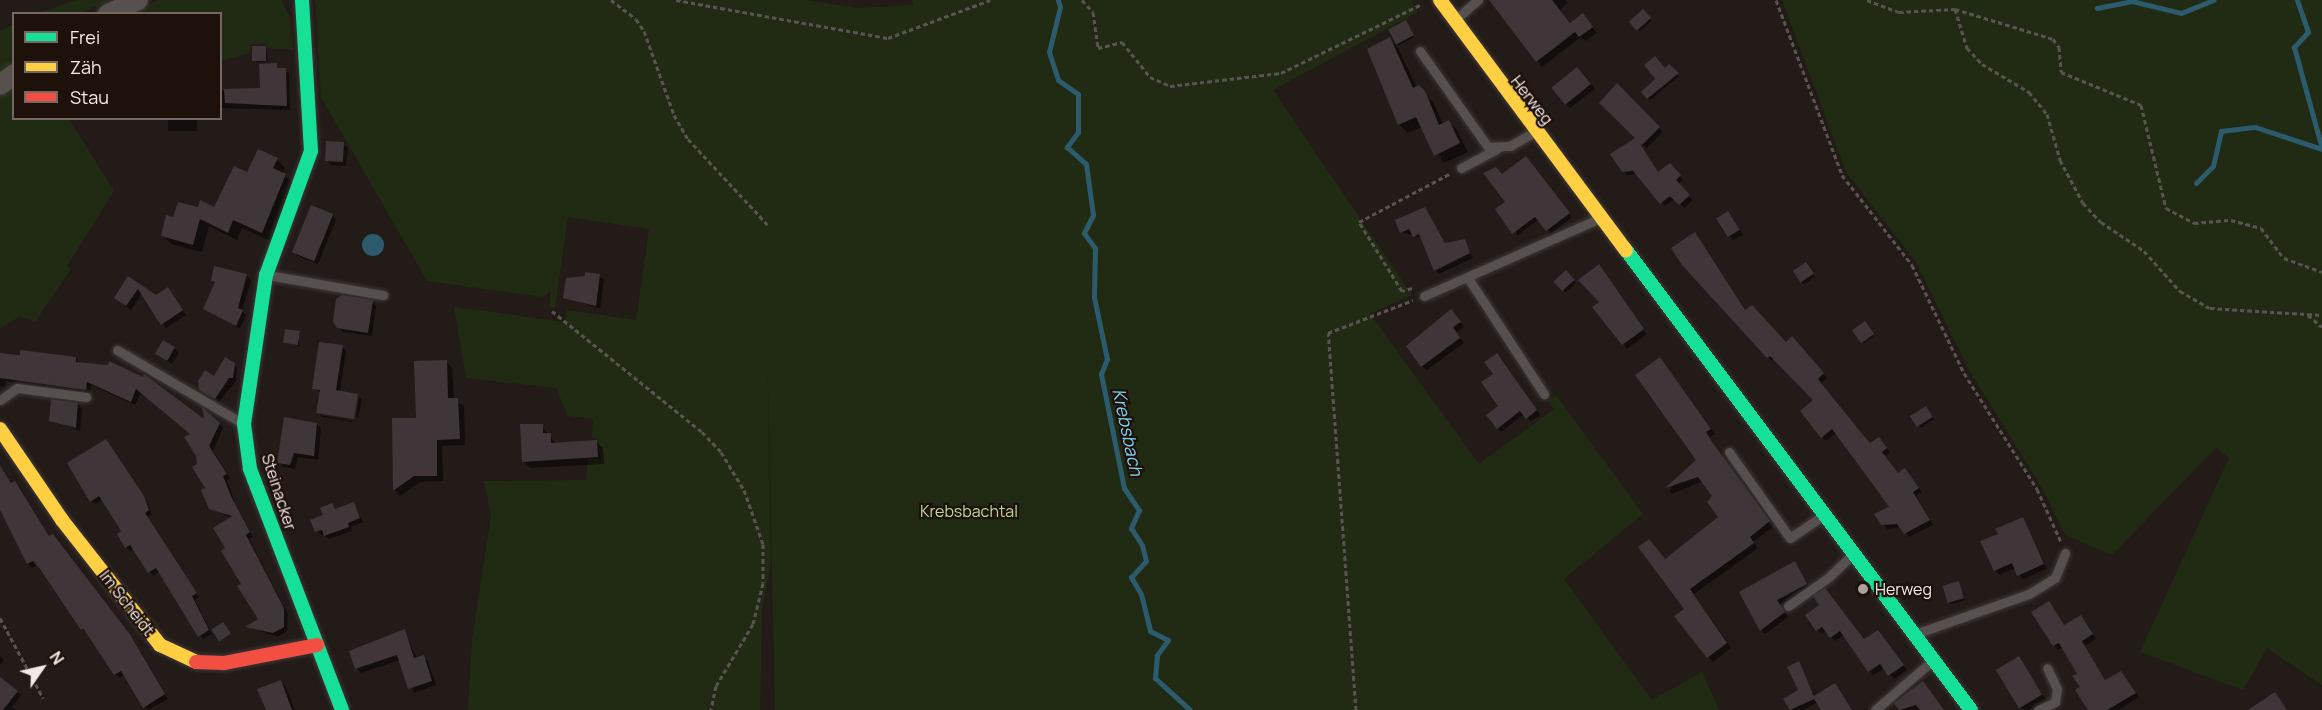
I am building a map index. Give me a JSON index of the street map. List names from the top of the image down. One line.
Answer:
{"streets":{"street":["Herweg","Steinacker","Im Scheidt"]},"crossings":[["Steinacker","Im Scheidt"]],"water":["Krebsbach"],"parks":["Krebsbachtal"],"places":["Herweg"],"legend":["Frei","Zäh","Stau"],"north":"top right"}
